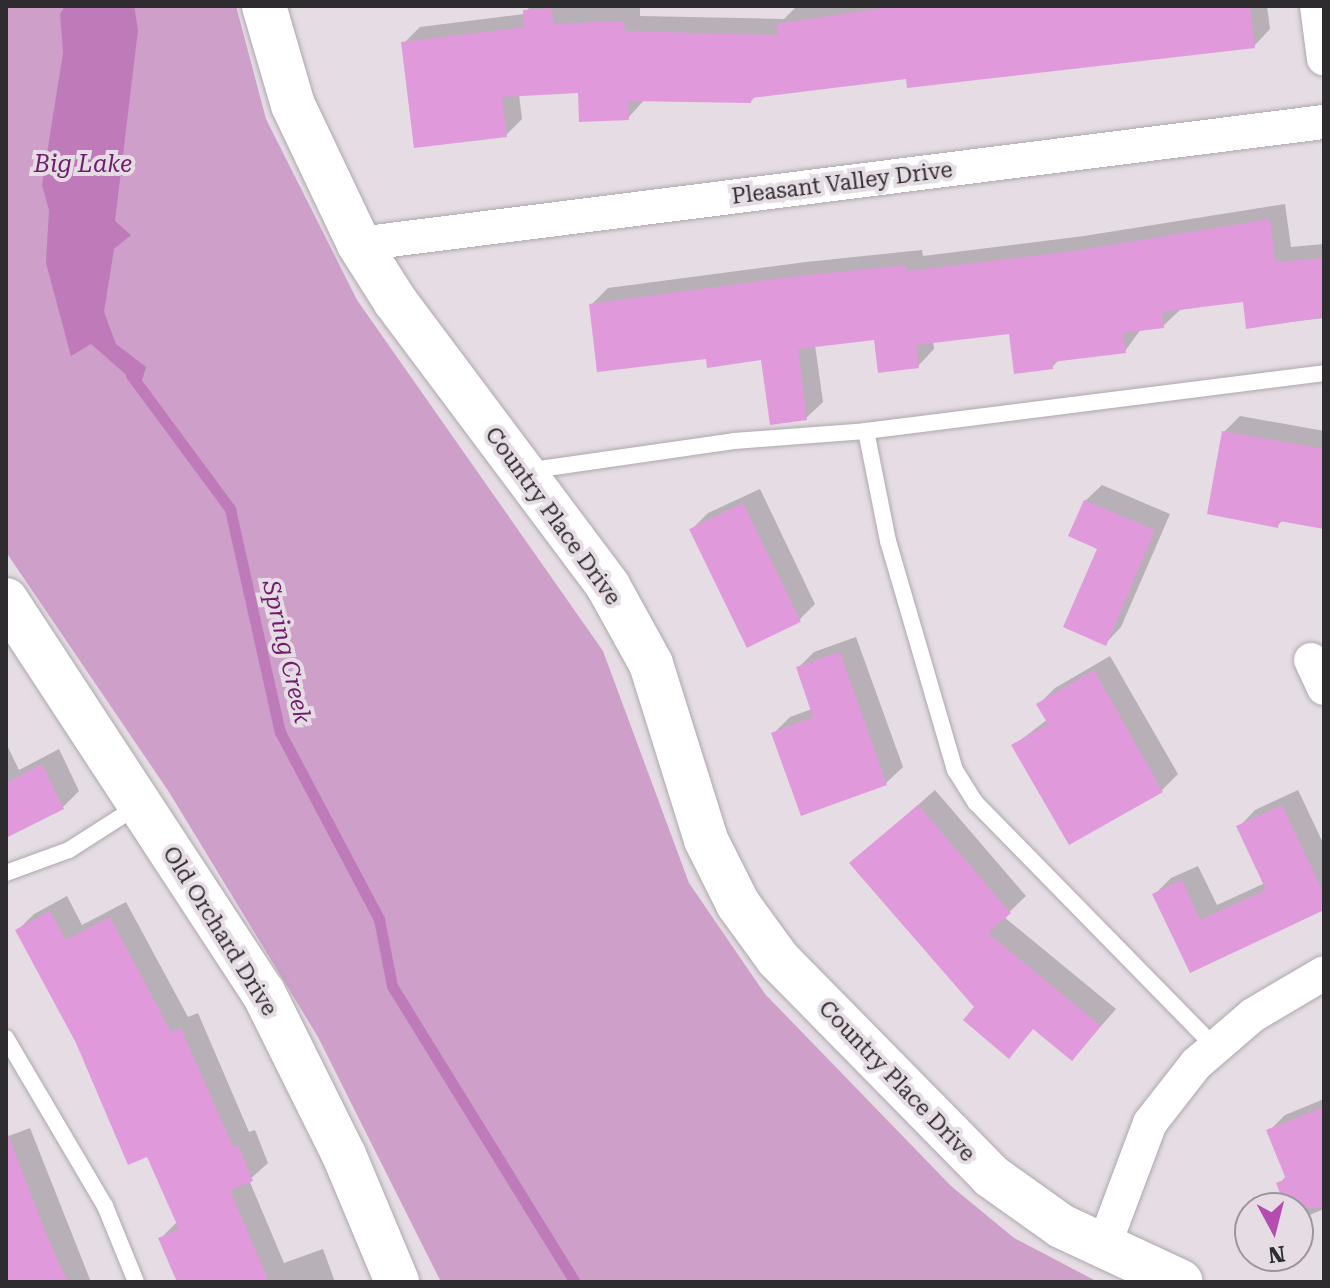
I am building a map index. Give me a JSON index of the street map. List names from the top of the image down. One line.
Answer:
{"streets":{"street":["Pleasant Valley Drive","Country Place Drive","Old Orchard Drive"]},"crossings":[["Pleasant Valley Drive","Country Place Drive"]],"water":["Big Lake","Spring Creek"],"north":"bottom"}
